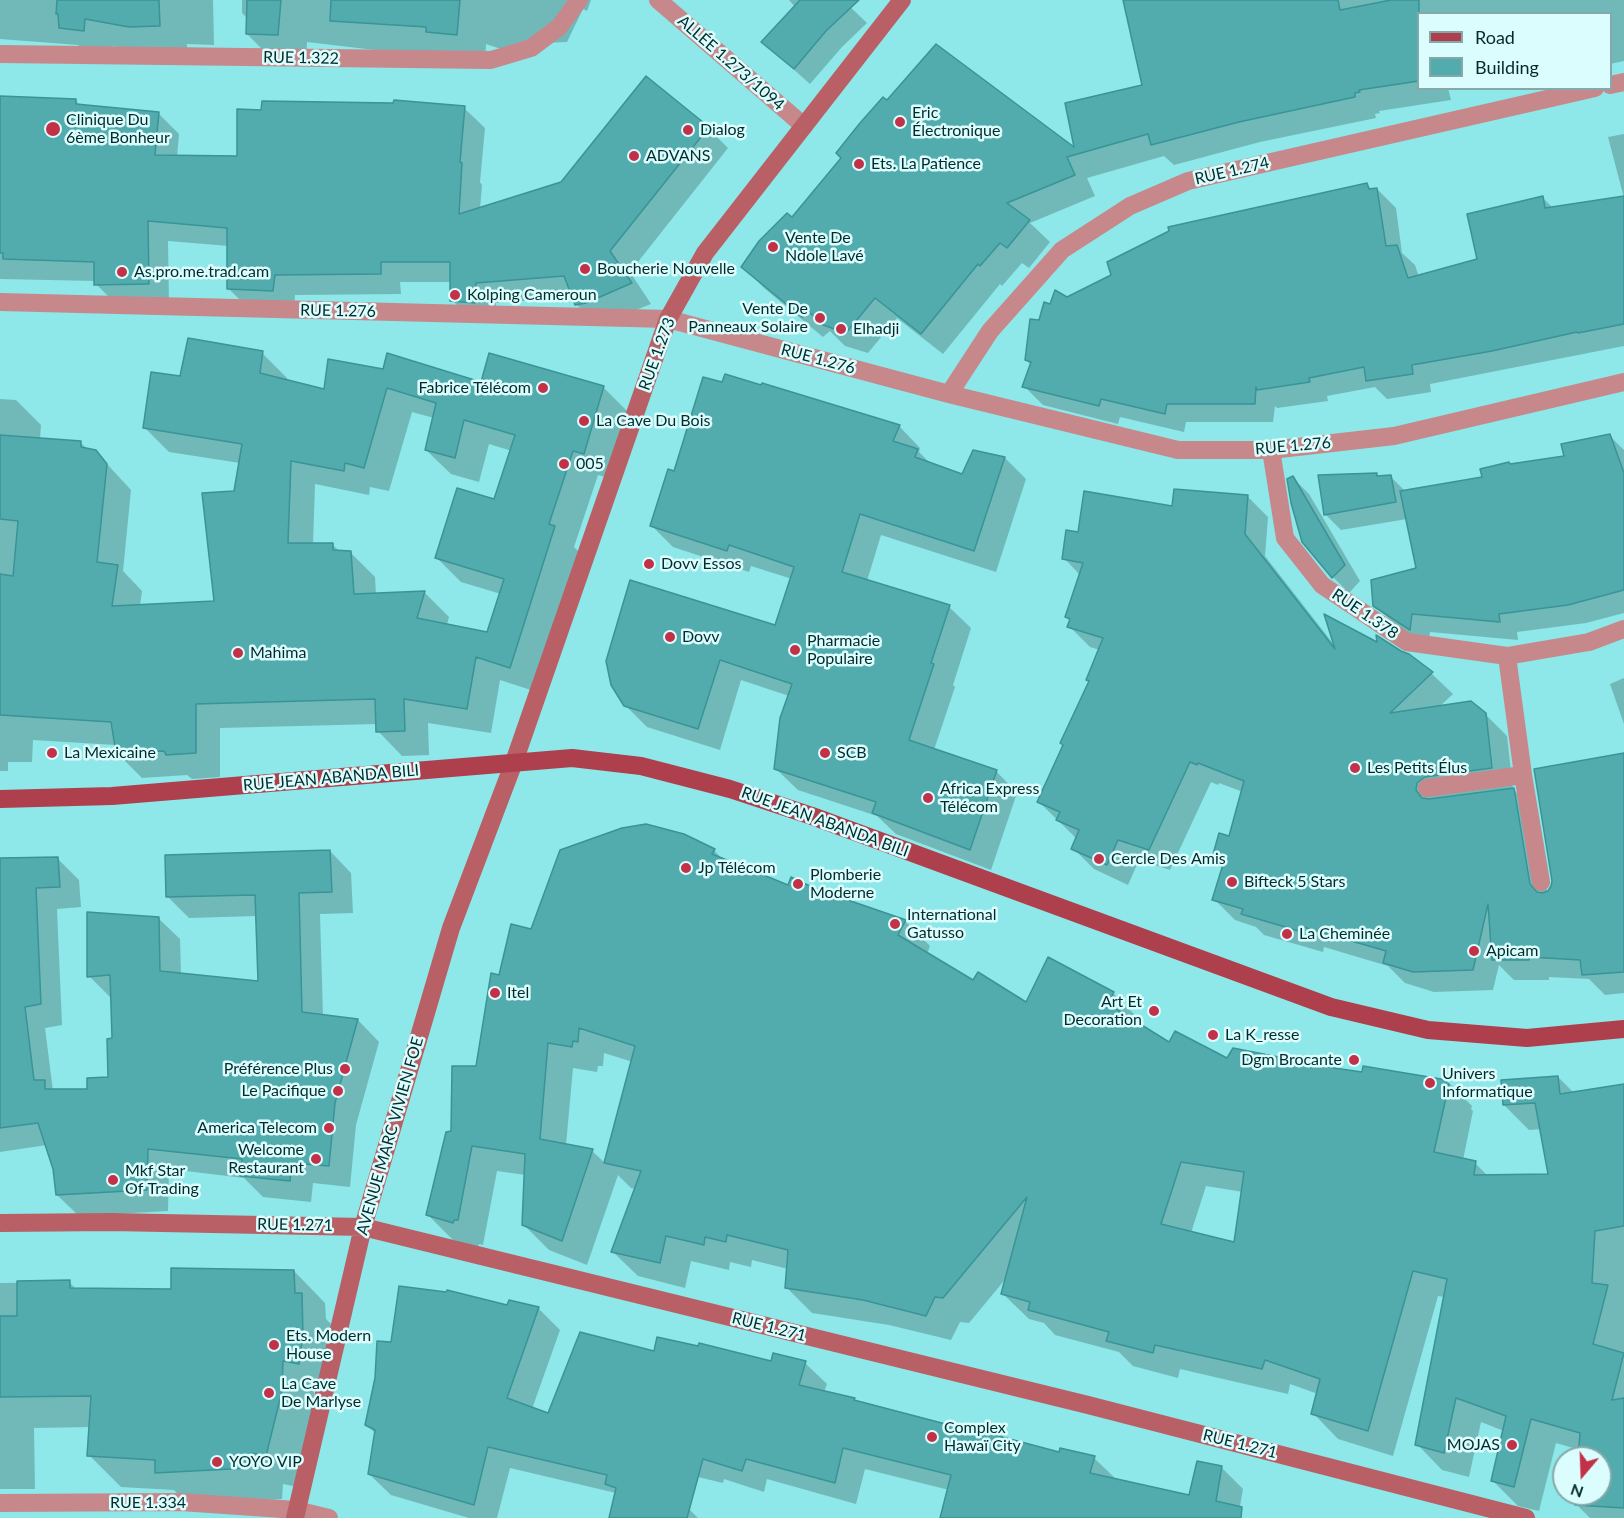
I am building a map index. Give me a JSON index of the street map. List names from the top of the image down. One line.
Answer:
{"streets":{"main road":["RUE 1.273","RUE JEAN ABANDA BILI","AVENUE MARC VIVIEN FOE","RUE 1.271"],"street":["RUE 1.322","ALLÉE 1.273/1094","RUE 1.274","RUE 1.276","RUE 1.378","RUE 1.334"]},"crossings":[["ALLÉE 1.273/1094","RUE 1.273"],["RUE 1.274","RUE 1.276"],["RUE 1.276","RUE 1.273"],["RUE 1.276","RUE 1.378"],["RUE 1.273","RUE JEAN ABANDA BILI"],["RUE 1.273","AVENUE MARC VIVIEN FOE"],["RUE JEAN ABANDA BILI","AVENUE MARC VIVIEN FOE"],["AVENUE MARC VIVIEN FOE","RUE 1.271"],["AVENUE MARC VIVIEN FOE","RUE 1.334"]],"places":["Eric Électronique","Clinique Du 6ème Bonheur","Dialog","ADVANS","Ets. La Patience","Vente De Ndole Lavé","Boucherie Nouvelle","As.pro.me.trad.cam","Kolping Cameroun","Vente De Panneaux Solaire","Elhadji","Fabrice Télécom","La Cave Du Bois","005","Dovv Essos","Dovv","Pharmacie Populaire","Mahima","La Mexicaine","SCB","Les Petits Élus","Africa Express Télécom","Cercle Des Amis","Jp Télécom","Bifteck 5 Stars","Plomberie Moderne","International Gatusso","La Cheminée","Apicam","Itel","Art Et Decoration","La K_resse","Dgm Brocante","Préférence Plus","Univers Informatique","Le Pacifique","America Telecom","Welcome Restaurant","Mkf Star Of Trading","Ets. Modern House","La Cave De Marlyse","Complex Hawaï City","MOJAS","YOYO VIP"],"legend":["Road","Building"],"north":"bottom"}
